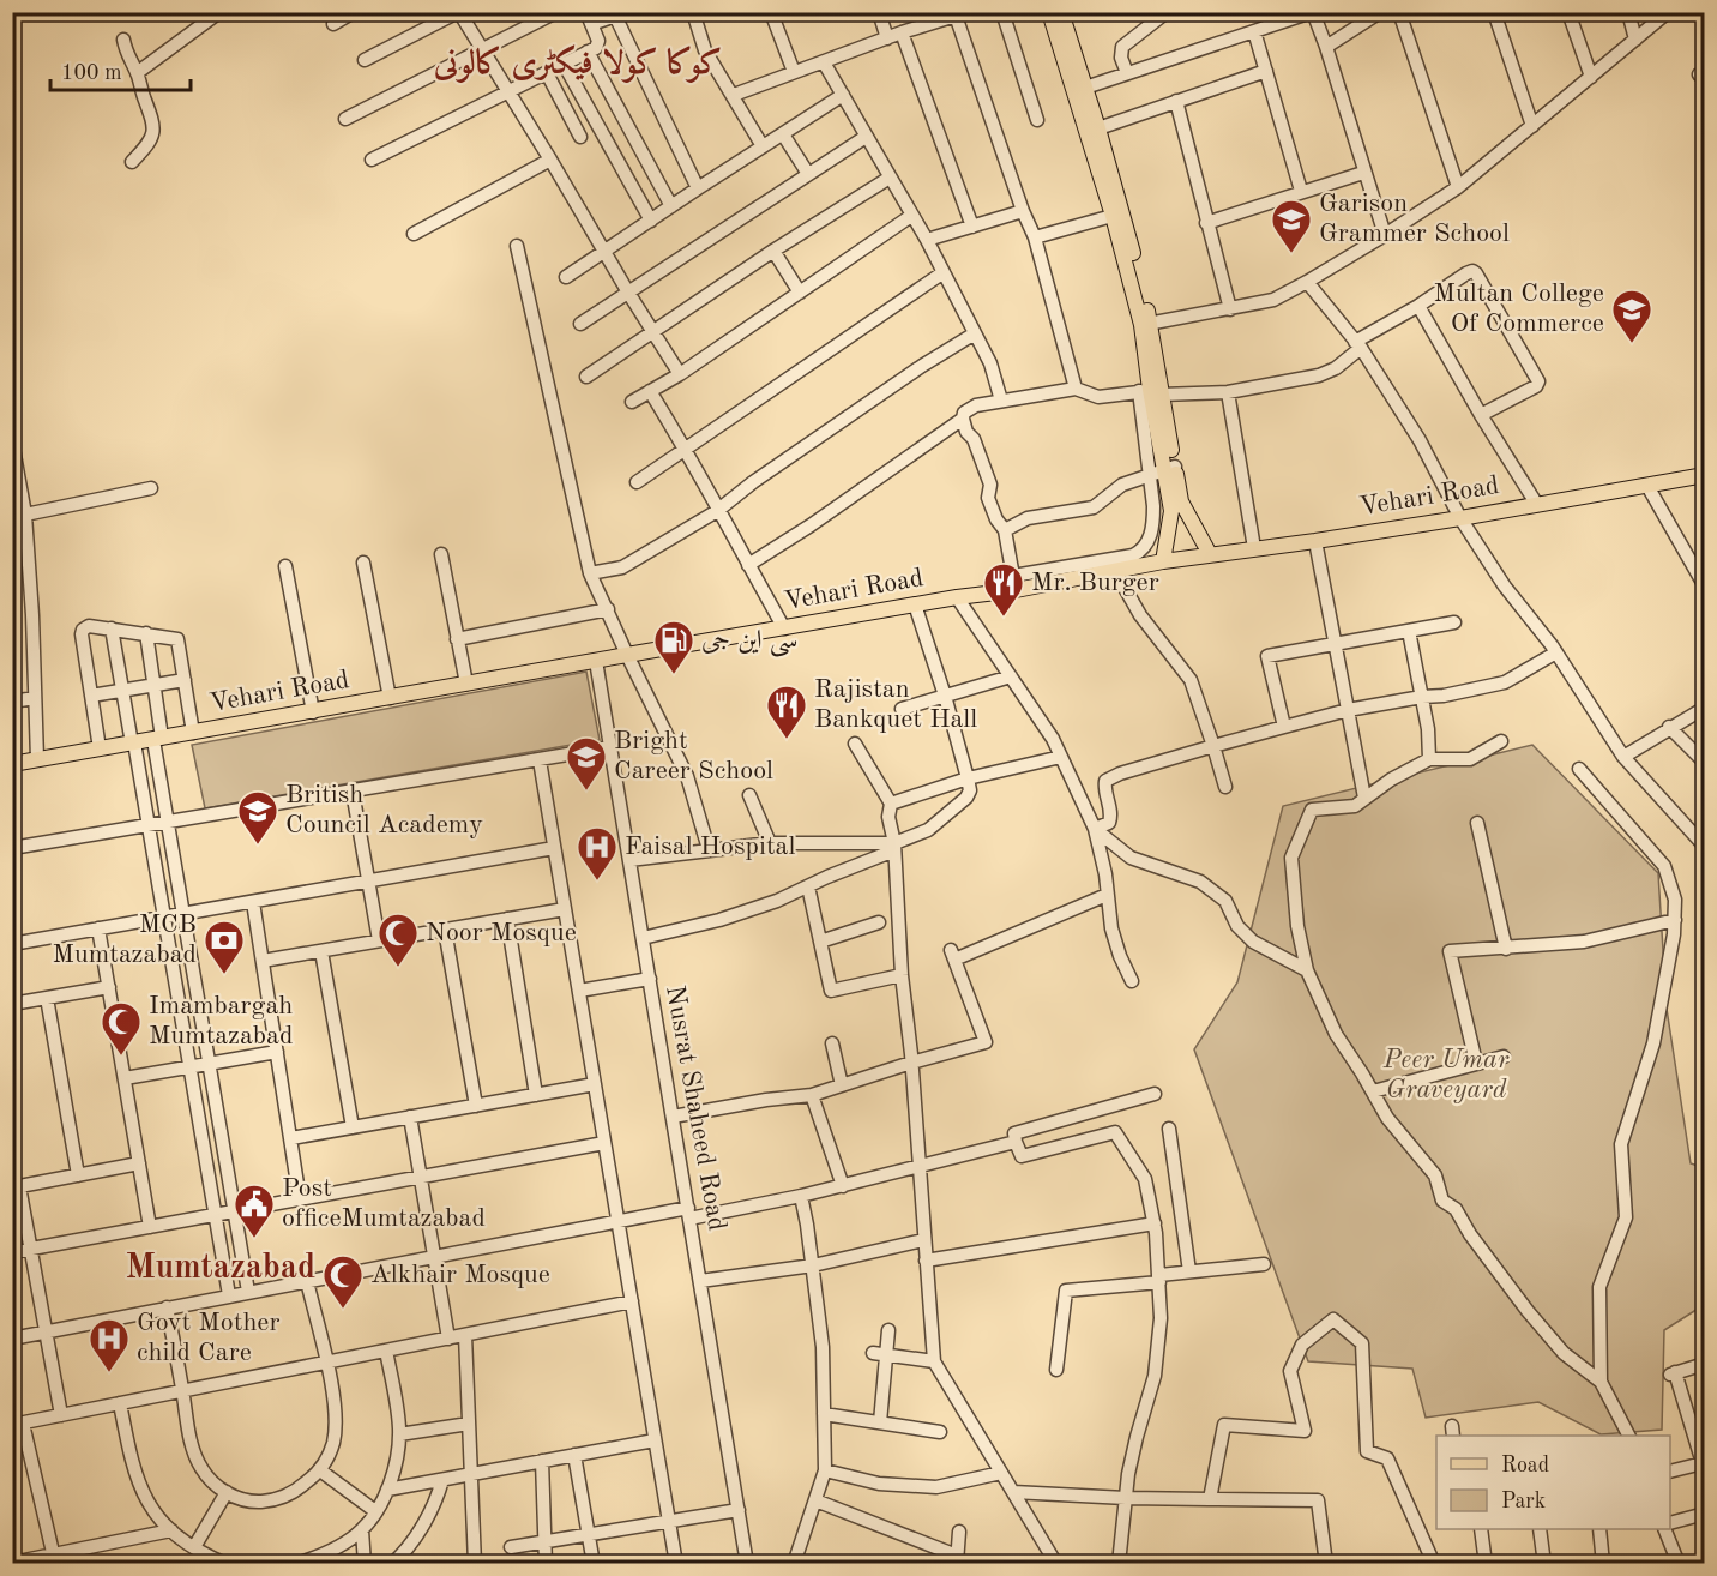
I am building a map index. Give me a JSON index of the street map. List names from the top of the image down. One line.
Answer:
{"streets":{"main road":["Vehari Road"],"street":["Nusrat Shaheed Road"]},"crossings":[["Vehari Road","Nusrat Shaheed Road"]],"districts":["کوکا کولا فیکٹری کالونی","Mumtazabad"],"parks":["Peer Umar Graveyard"],"places":{"school or university":["Garison Grammer School","Multan College Of Commerce","Bright Career School","British Council Academy"],"restaurant":["Mr. Burger","Rajistan Bankquet Hall"],"fuel station":["سی این جی"],"hospital":["Faisal Hospital","Govt Mother child Care"],"mosque":["Noor Mosque","Imambargah Mumtazabad","Alkhair Mosque"],"bank":["MCB Mumtazabad"],"public building":["Post officeMumtazabad"]},"legend":["Road","Park"],"scale_bar":"100 m"}
